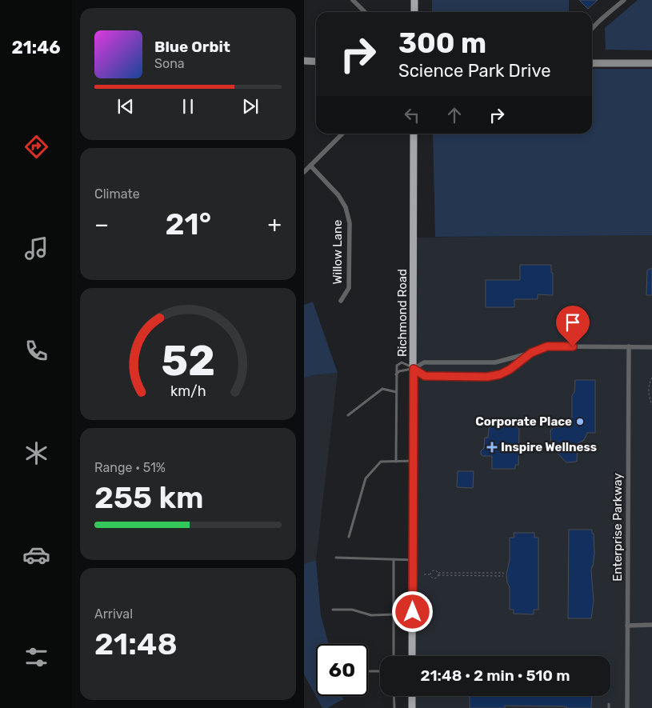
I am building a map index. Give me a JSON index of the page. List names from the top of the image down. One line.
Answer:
{"streets":{"main road":["Richmond Road"],"street":["Willow Lane","Enterprise Parkway"]},"places":{"other":["Corporate Place"],"health":["Inspire Wellness"]},"page":{"tabs":"21:46","turn":["300 m","Science Park Drive"],"song":["Blue Orbit","Sona"],"tile":["Climate",["Range · 51%","255 km"],["Arrival","21:48"]],"heat":["−","21°","+"],"limit":"60","trip":"21:48 · 2 min · 510 m","gauge":["52","km/h"]}}
